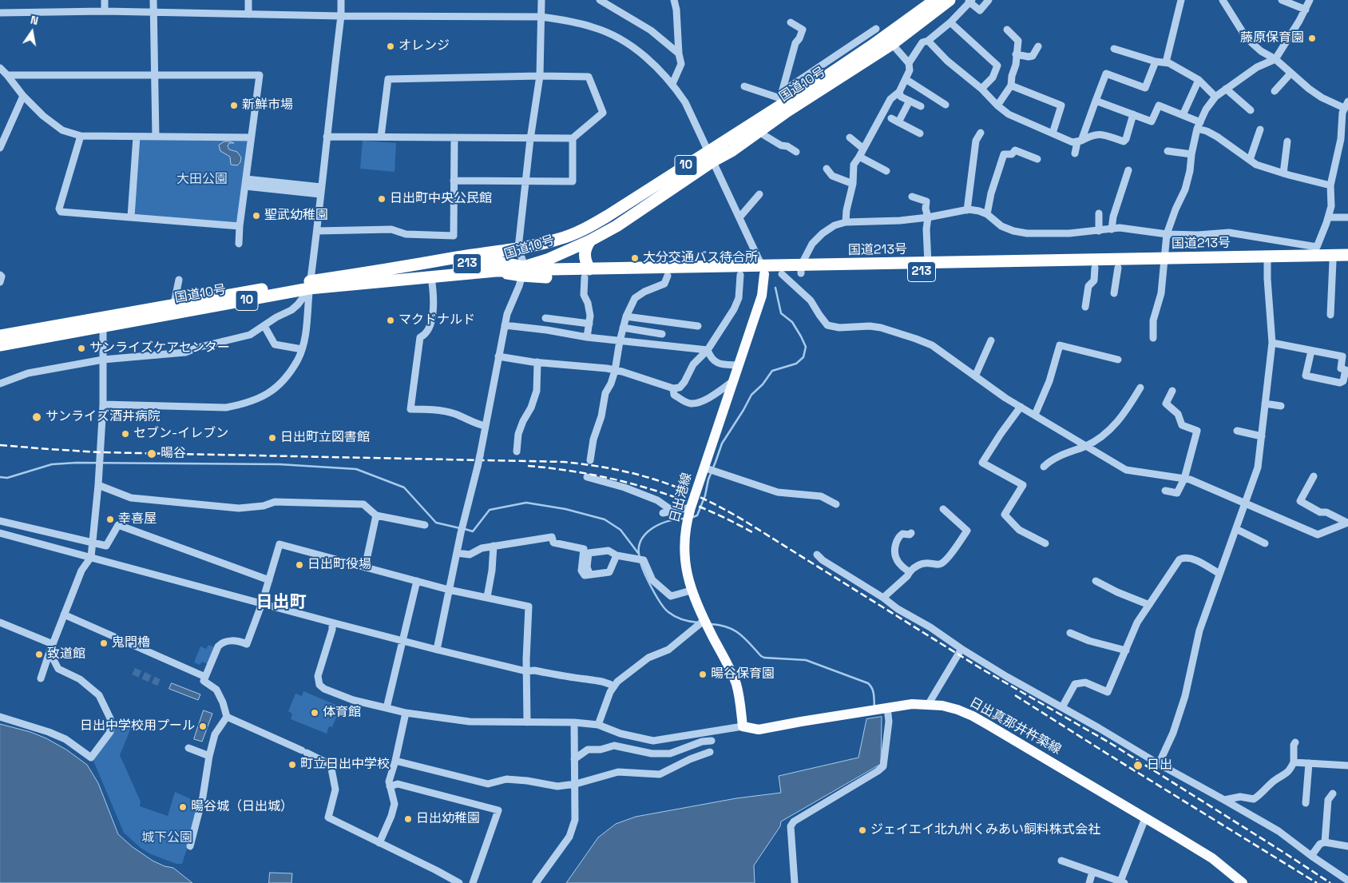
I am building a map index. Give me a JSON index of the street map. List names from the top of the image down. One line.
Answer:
{"streets":{"highway":["国道10号","10","国道213号","213"],"main road":["日出港線","日出真那井杵築線"]},"crossings":[["国道10号","国道213号"],["国道213号","日出港線"],["日出港線","日出真那井杵築線"]],"districts":["日出町"],"parks":["大田公園","城下公園"],"places":["藤原保育園","オレンジ","新鮮市場","日出町中央公民館","聖武幼稚園","大分交通バス待合所","マクドナルド","サンライズケアセンター","サンライズ酒井病院","セブン-イレブン","日出町立図書館","暘谷","幸喜屋","日出町役場","鬼門櫓","致道館","暘谷保育園","体育館","日出中学校用プール","町立日出中学校","日出","暘谷城（日出城）","日出幼稚園","ジェイエイ北九州くみあい飼料株式会社"],"north":"top"}
